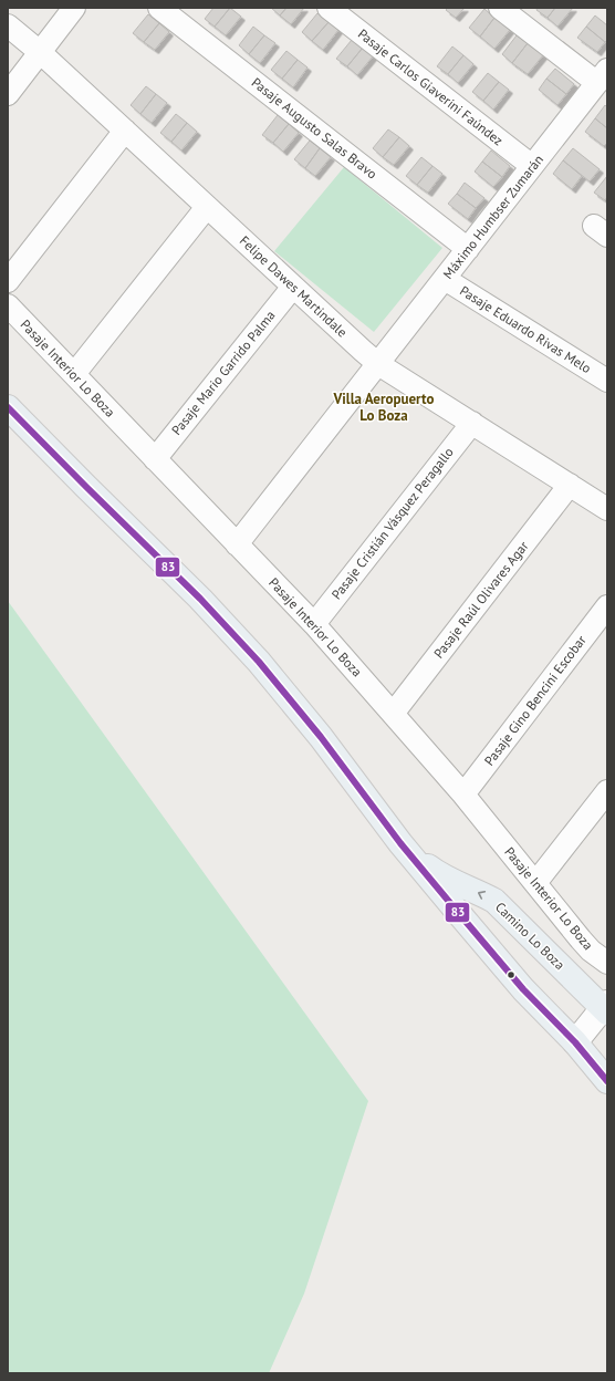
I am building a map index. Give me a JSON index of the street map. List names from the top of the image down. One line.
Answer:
{"streets":{"main road":["Camino Lo Boza"],"street":["Pasaje Carlos Giaverini Faúndez","Pasaje Augusto Salas Bravo","Máximo Humbser Zumarán","Felipe Dawes Martindale","Pasaje Eduardo Rivas Melo","Pasaje Interior Lo Boza","Pasaje Mario Garrido Palma","Pasaje Cristián Vásquez Peragallo","Pasaje Raúl Olivares Agar","Pasaje Gino Bencini Escobar"]},"crossings":[["Pasaje Carlos Giaverini Faúndez","Máximo Humbser Zumarán"],["Pasaje Augusto Salas Bravo","Máximo Humbser Zumarán"],["Máximo Humbser Zumarán","Felipe Dawes Martindale"],["Máximo Humbser Zumarán","Pasaje Eduardo Rivas Melo"],["Máximo Humbser Zumarán","Pasaje Interior Lo Boza"],["Felipe Dawes Martindale","Pasaje Mario Garrido Palma"],["Felipe Dawes Martindale","Pasaje Cristián Vásquez Peragallo"],["Felipe Dawes Martindale","Pasaje Raúl Olivares Agar"],["Pasaje Interior Lo Boza","Pasaje Mario Garrido Palma"],["Pasaje Interior Lo Boza","Pasaje Cristián Vásquez Peragallo"],["Pasaje Interior Lo Boza","Pasaje Raúl Olivares Agar"],["Pasaje Interior Lo Boza","Pasaje Gino Bencini Escobar"]],"districts":["Villa Aeropuerto Lo Boza"],"lines":["transit line 83"]}
